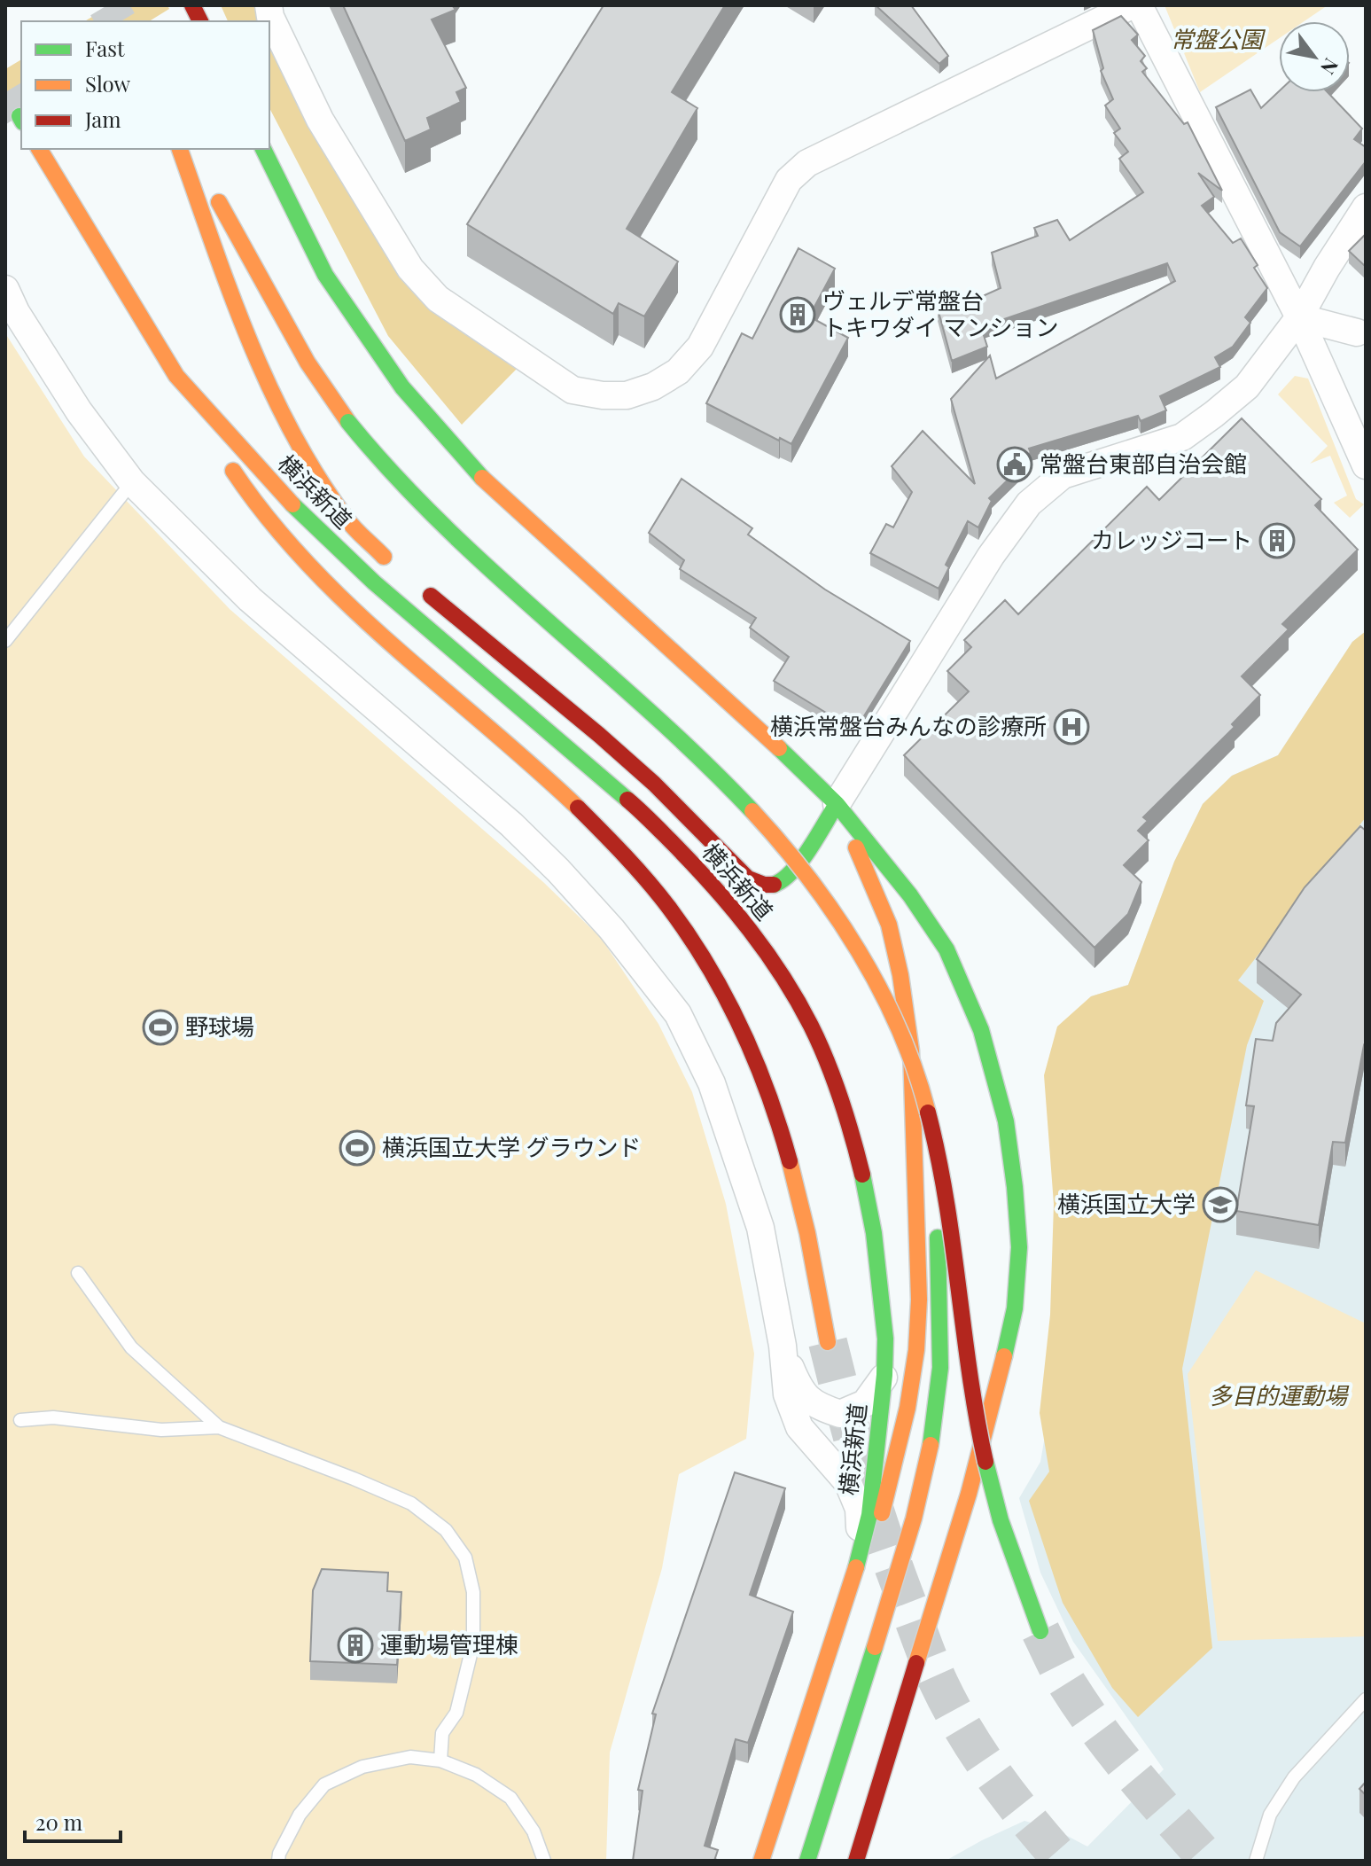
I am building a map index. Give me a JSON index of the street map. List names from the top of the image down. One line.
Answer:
{"streets":{"main road":["横浜新道"]},"parks":["常盤公園","多目的運動場"],"places":{"building":["ヴェルデ常盤台 トキワダイ マンション","カレッジコート","運動場管理棟"],"public building":["常盤台東部自治会館"],"hospital":["横浜常盤台みんなの診療所"],"sports":["野球場","横浜国立大学 グラウンド"],"school or university":["横浜国立大学"]},"legend":["Fast","Slow","Jam"],"scale_bar":"20 m","north":"bottom right"}
